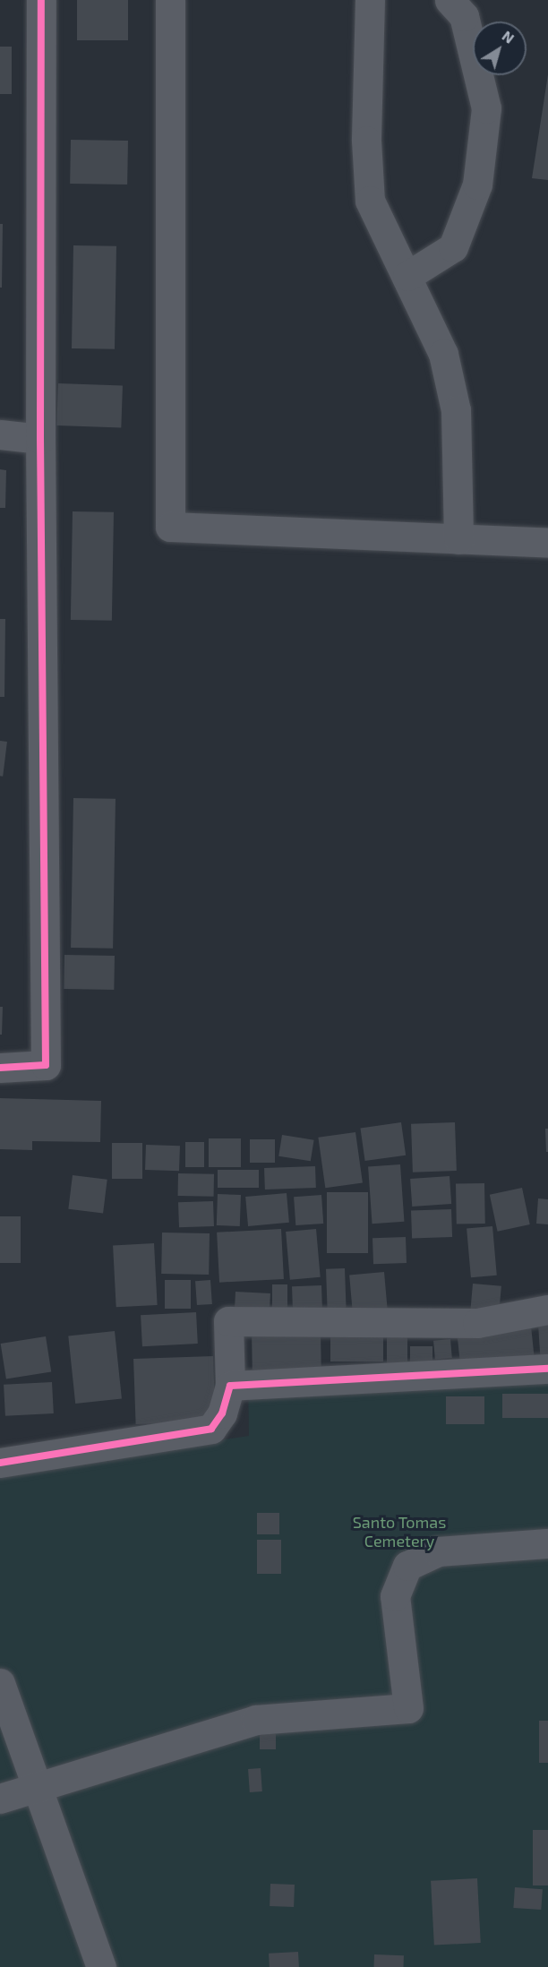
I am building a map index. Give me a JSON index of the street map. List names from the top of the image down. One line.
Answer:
{"parks":["Santo Tomas Cemetery"],"north":"top right"}
